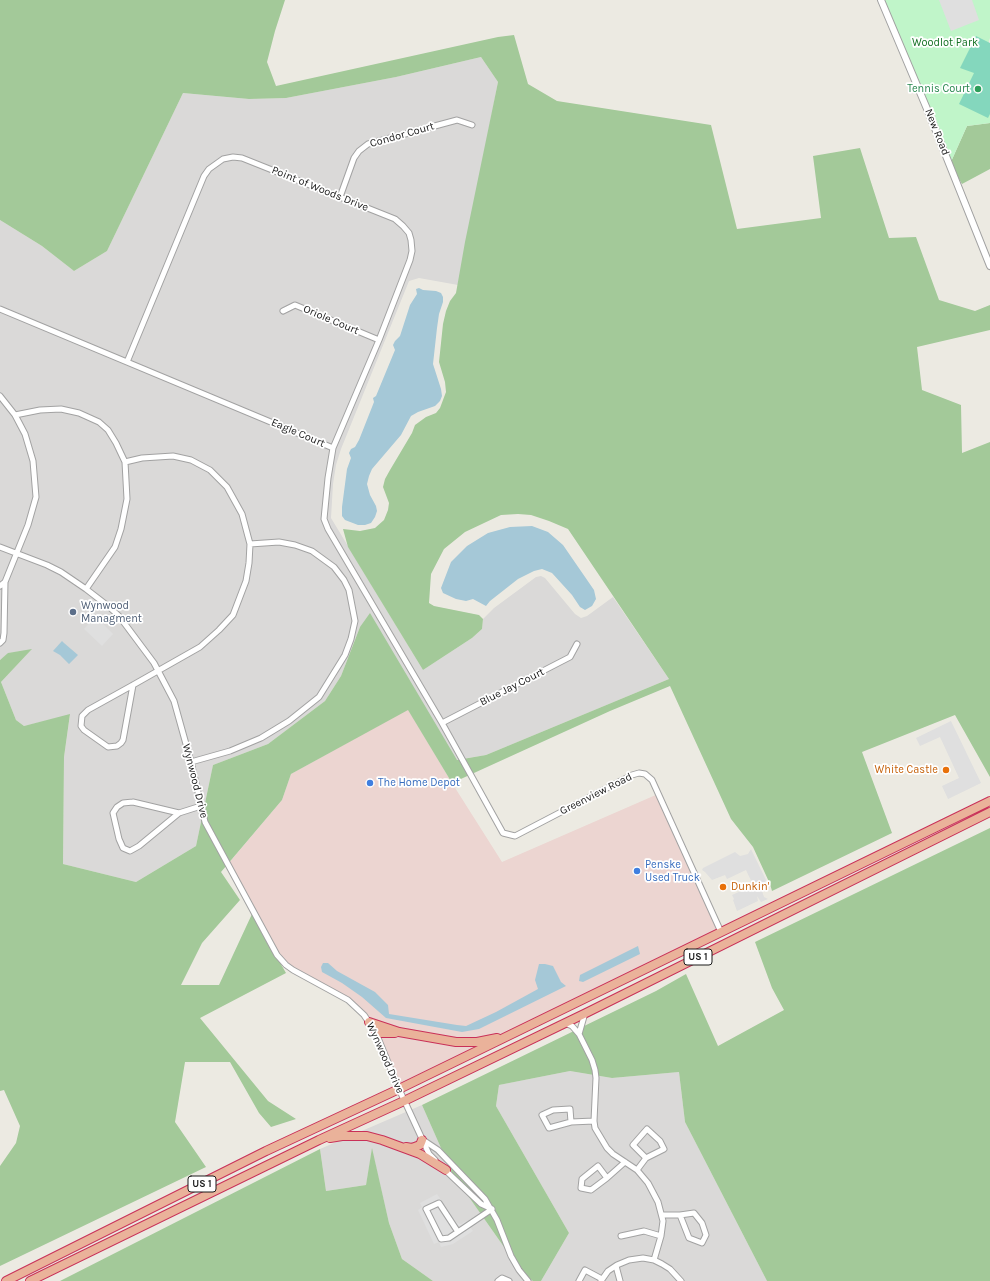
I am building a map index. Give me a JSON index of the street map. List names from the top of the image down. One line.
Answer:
{"streets":{"highway":["US 1"],"street":["New Road","Condor Court","Point of Woods Drive","Oriole Court","Eagle Court","Blue Jay Court","Wynwood Drive","Greenview Road"]},"crossings":[["Condor Court","Point of Woods Drive"],["Point of Woods Drive","Oriole Court"],["Point of Woods Drive","Eagle Court"],["Eagle Court","Blue Jay Court"],["Eagle Court","Greenview Road"],["Blue Jay Court","Greenview Road"],["Wynwood Drive","US 1"],["Greenview Road","US 1"]],"parks":["Woodlot Park"],"places":["Tennis Court","Wynwood Managment","White Castle","The Home Depot","Penske Used Truck","Dunkin'"]}
